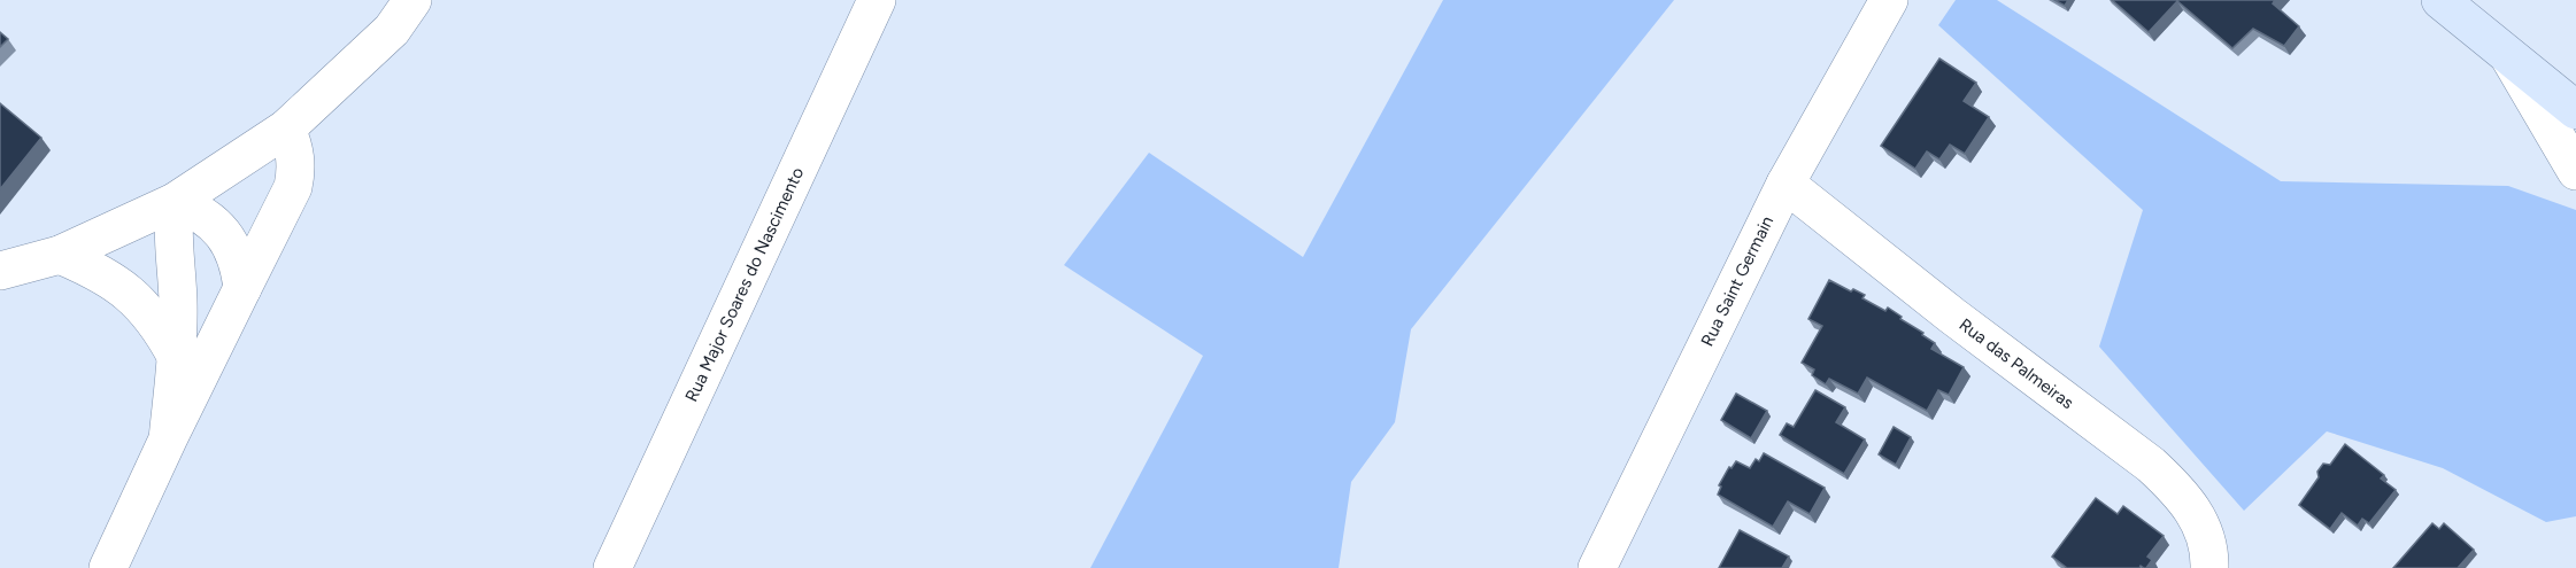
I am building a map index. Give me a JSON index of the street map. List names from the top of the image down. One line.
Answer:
{"streets":{"street":["Rua Saint Germain","Rua Major Soares do Nascimento","Rua das Palmeiras"]},"crossings":[["Rua Saint Germain","Rua das Palmeiras"]]}
